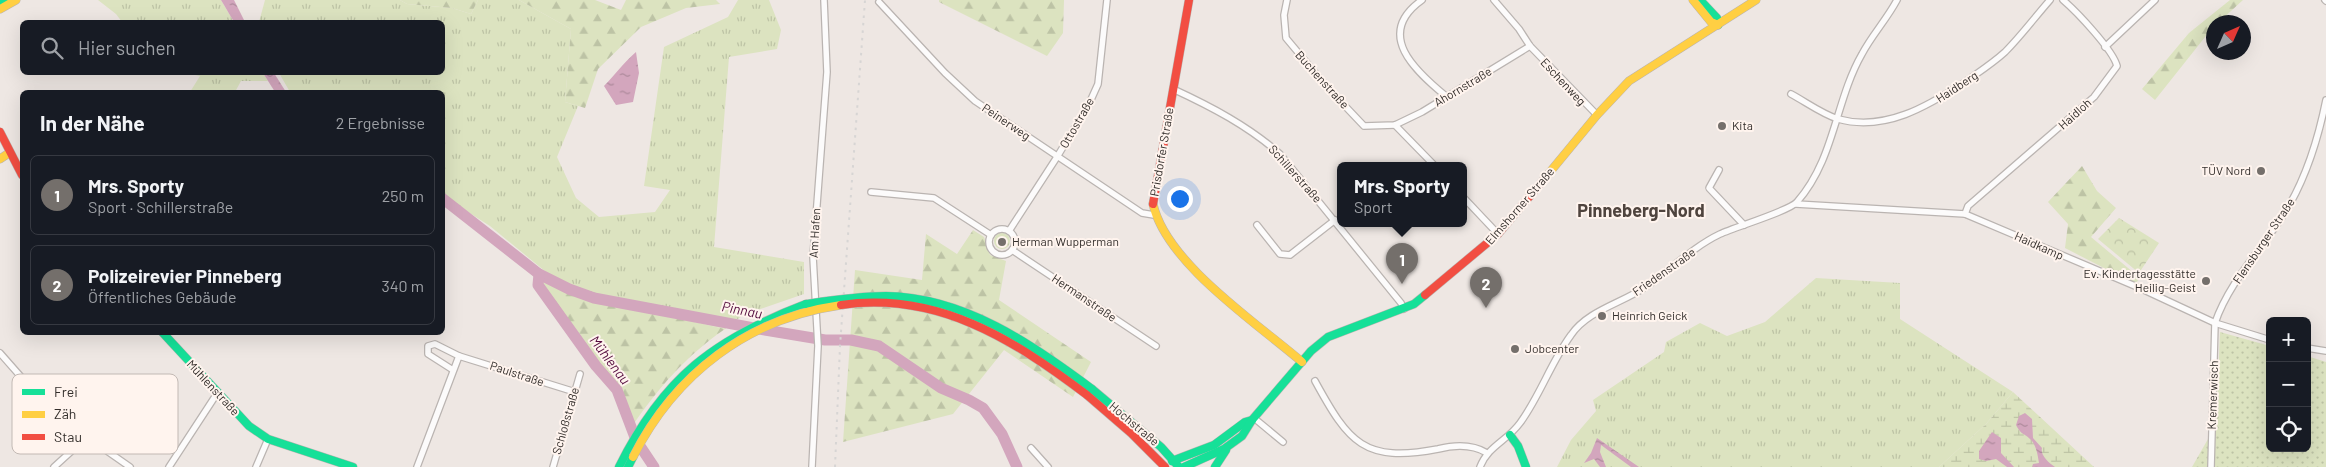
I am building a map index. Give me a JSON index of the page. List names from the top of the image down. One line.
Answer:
{"streets":{"main road":["Prisdorfer Straße","Elmshorner Straße","Mühlenstraße","Hochstraße"],"street":["Buchenstraße","Eschenweg","Ahornstraße","Haidberg","Haidloh","Peinerweg","Ottostraße","Schillerstraße","Am Hafen","Flensburger Straße","Haidkamp","Friedenstraße","Hermanstraße","Paulstraße","Kremerwisch","Schloßstraße"]},"crossings":[["Buchenstraße","Ahornstraße"],["Eschenweg","Ahornstraße"],["Eschenweg","Elmshorner Straße"],["Haidloh","Haidkamp"],["Peinerweg","Ottostraße"],["Peinerweg","Prisdorfer Straße"],["Ottostraße","Hermanstraße"],["Prisdorfer Straße","Schillerstraße"],["Prisdorfer Straße","Elmshorner Straße"],["Schillerstraße","Elmshorner Straße"],["Elmshorner Straße","Hochstraße"],["Flensburger Straße","Haidkamp"],["Flensburger Straße","Kremerwisch"],["Haidkamp","Friedenstraße"],["Haidkamp","Kremerwisch"],["Paulstraße","Schloßstraße"]],"districts":["Pinneberg-Nord"],"water":["Pinnau","Mühlenau"],"places":["Kita","TÜV Nord","Herman Wupperman","Ev. Kindertagesstätte Heilig-Geist","Heinrich Geick","Jobcenter"],"legend":["Frei","Zäh","Stau"],"north":"top right","page":{"search":"Hier suchen","heading":["In der Nähe","2 Ergebnisse"],"list":[{"mark":"1","name":"Mrs. Sporty","note":"Sport · Schillerstraße","value":"250 m"},{"mark":"2","name":"Polizeirevier Pinneberg","note":"Öffentliches Gebäude","value":"340 m"}],"popup":["Mrs. Sporty","Sport"],"pins":["1","2"],"map_buttons":["+","−"]}}
